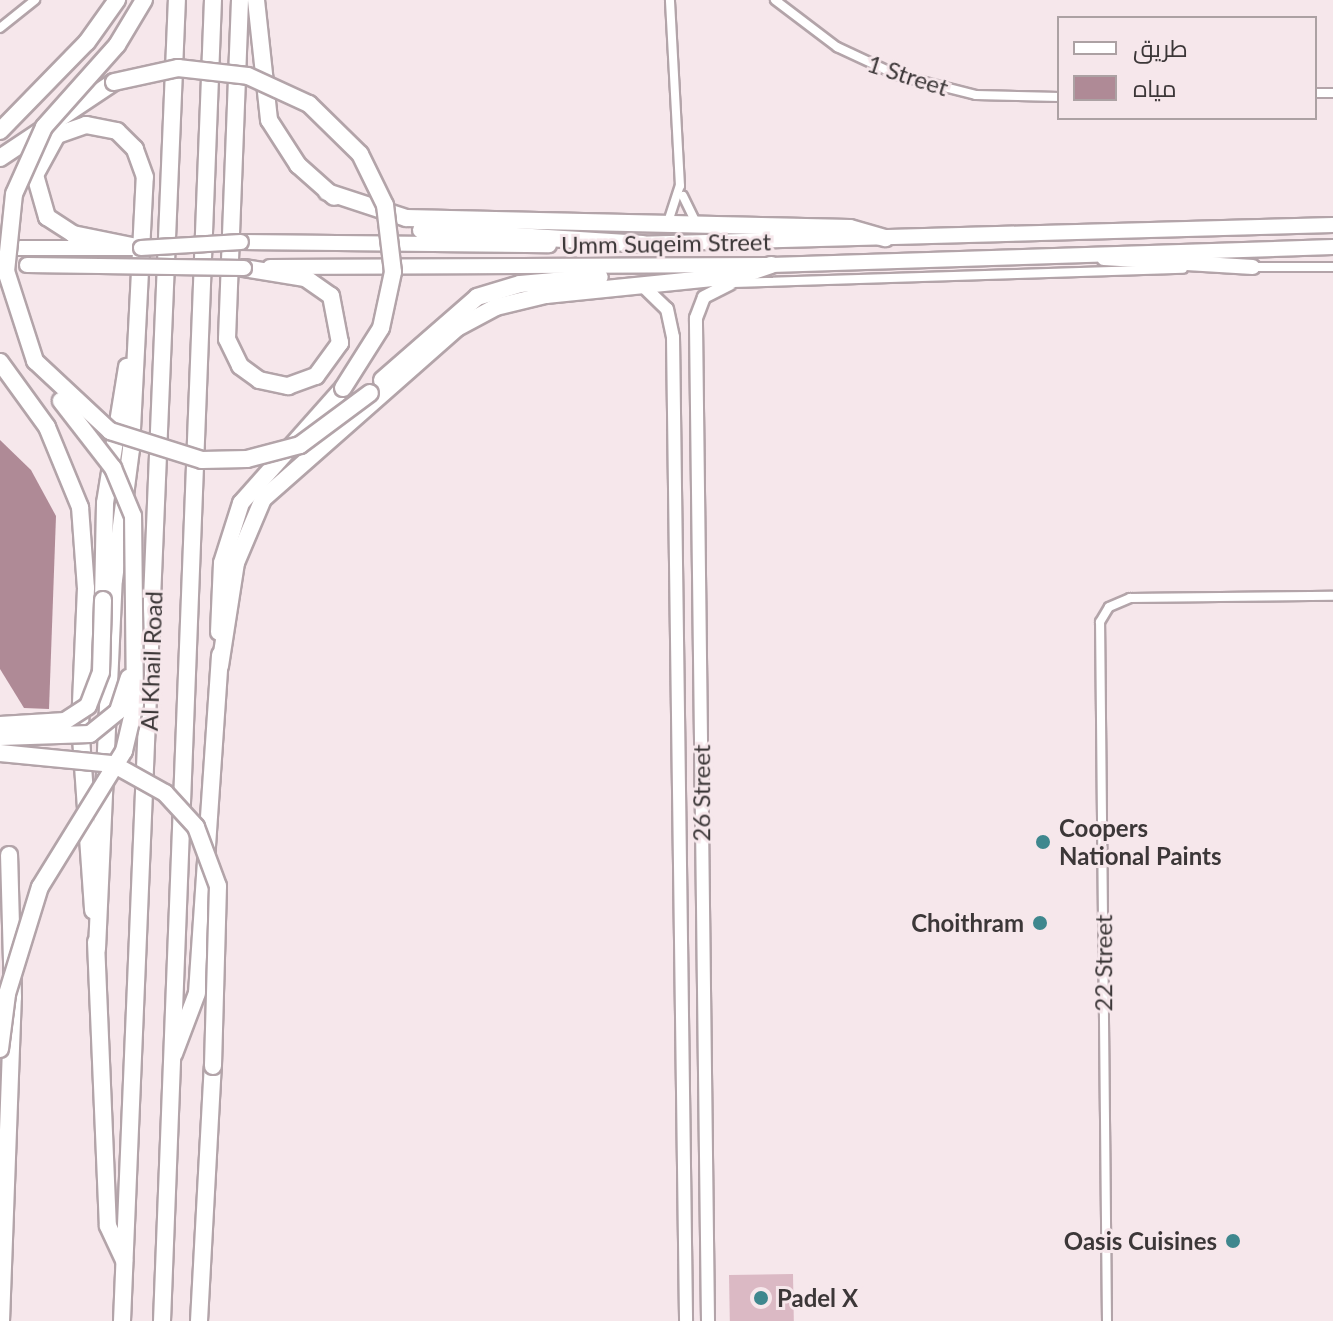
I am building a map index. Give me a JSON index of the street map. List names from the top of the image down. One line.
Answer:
{"streets":{"highway":["Al Khail Road"],"main road":["Umm Suqeim Street","26 Street"],"street":["1 Street","22 Street"]},"places":["Coopers National Paints","Choithram","Oasis Cuisines","Padel X"],"legend":["طريق","مياه"]}
